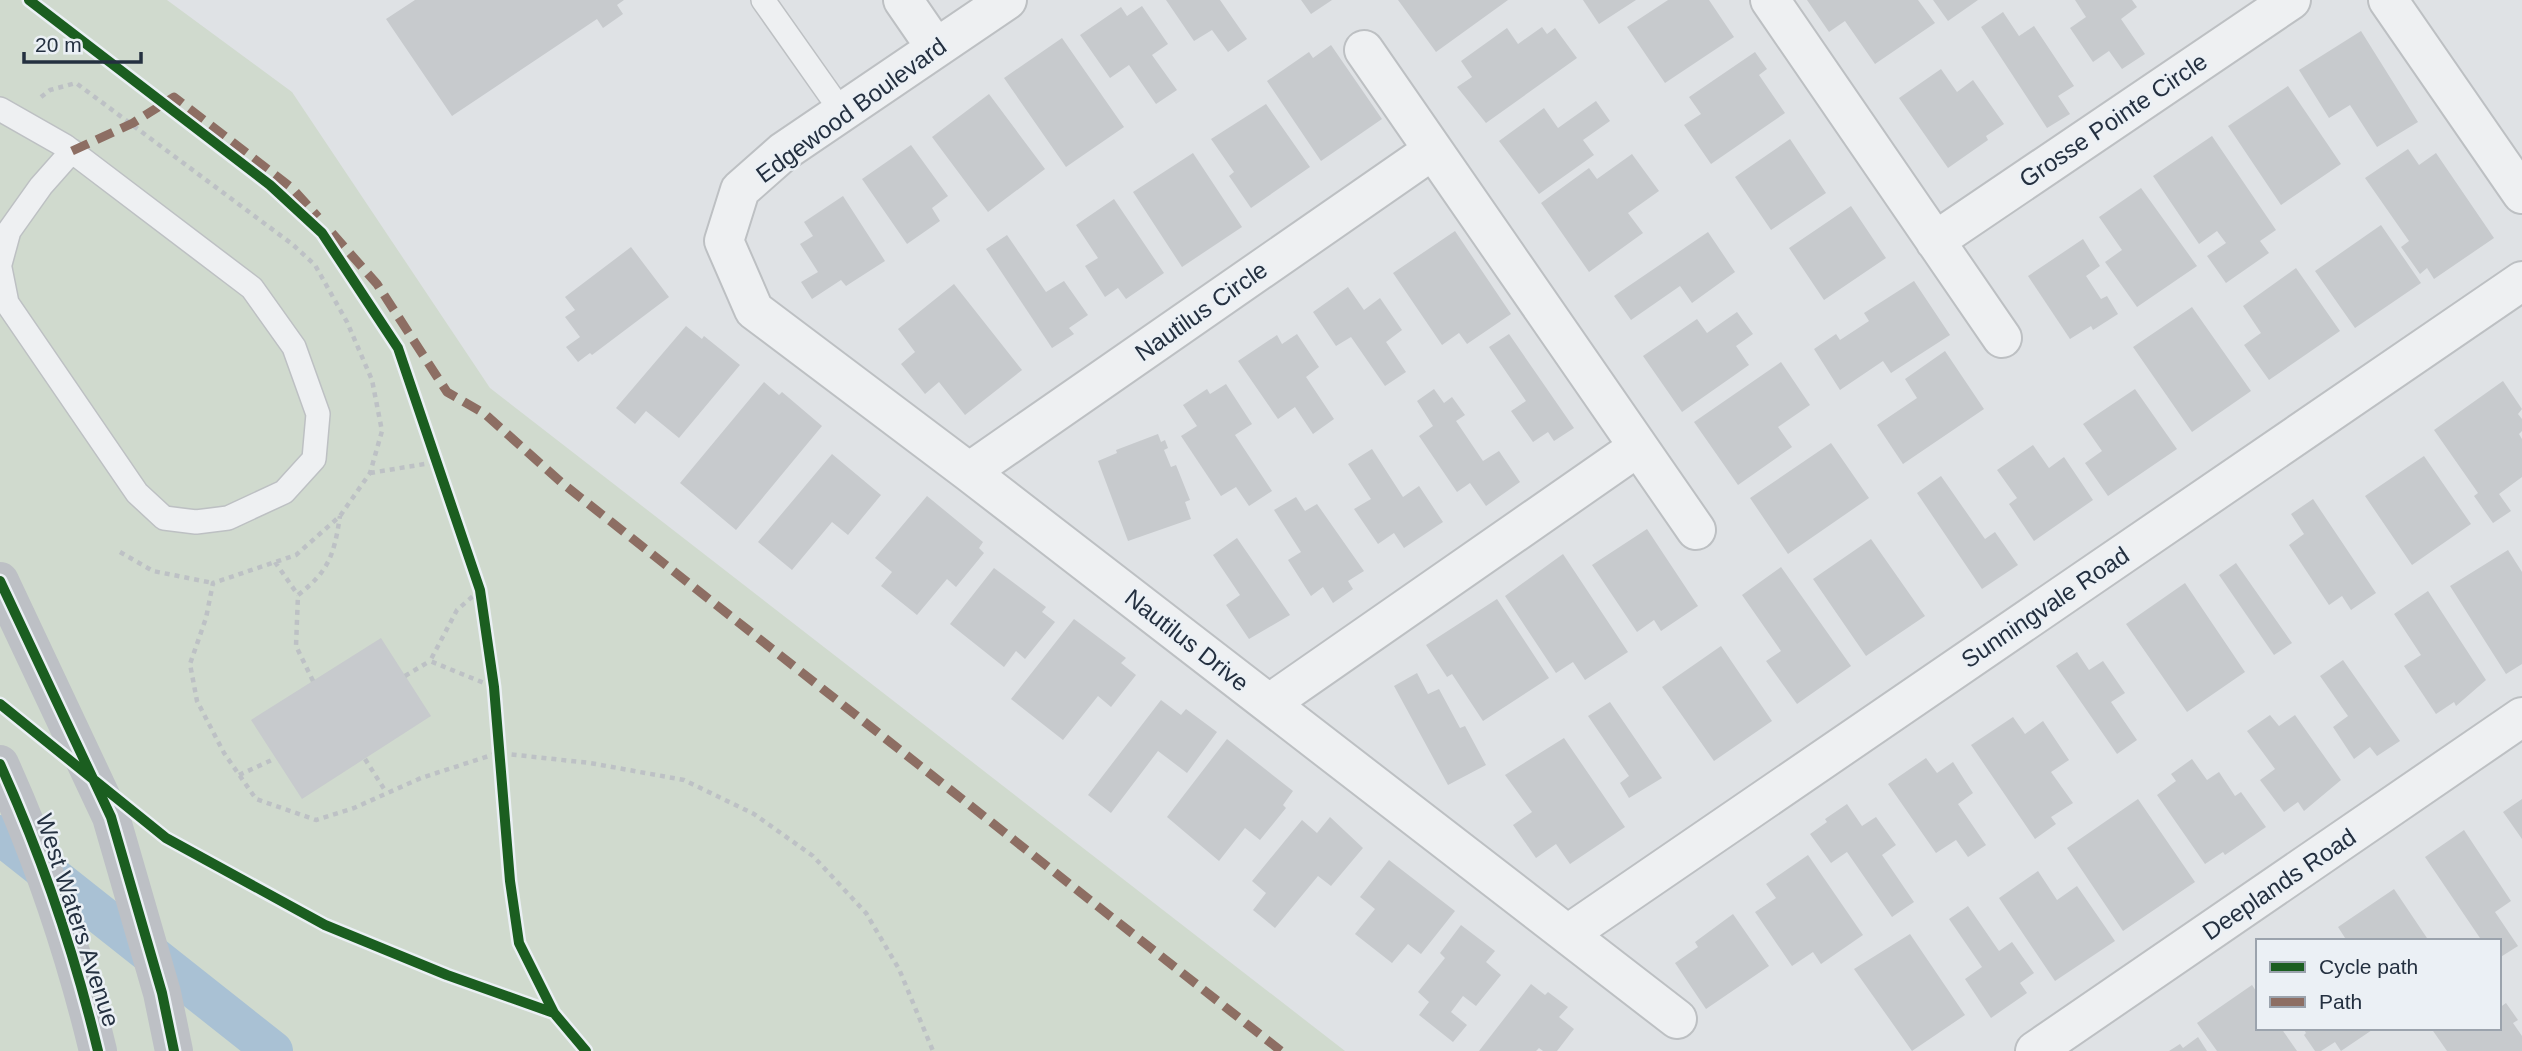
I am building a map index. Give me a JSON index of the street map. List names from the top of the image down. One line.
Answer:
{"streets":{"street":["Edgewood Boulevard","Grosse Pointe Circle","Nautilus Circle","Sunningvale Road","Nautilus Drive","Deeplands Road","West Waters Avenue"]},"crossings":[["Edgewood Boulevard","Nautilus Drive"],["Nautilus Circle","Nautilus Drive"],["Sunningvale Road","Nautilus Drive"]],"legend":["Cycle path","Path"],"scale_bar":"20 m"}
